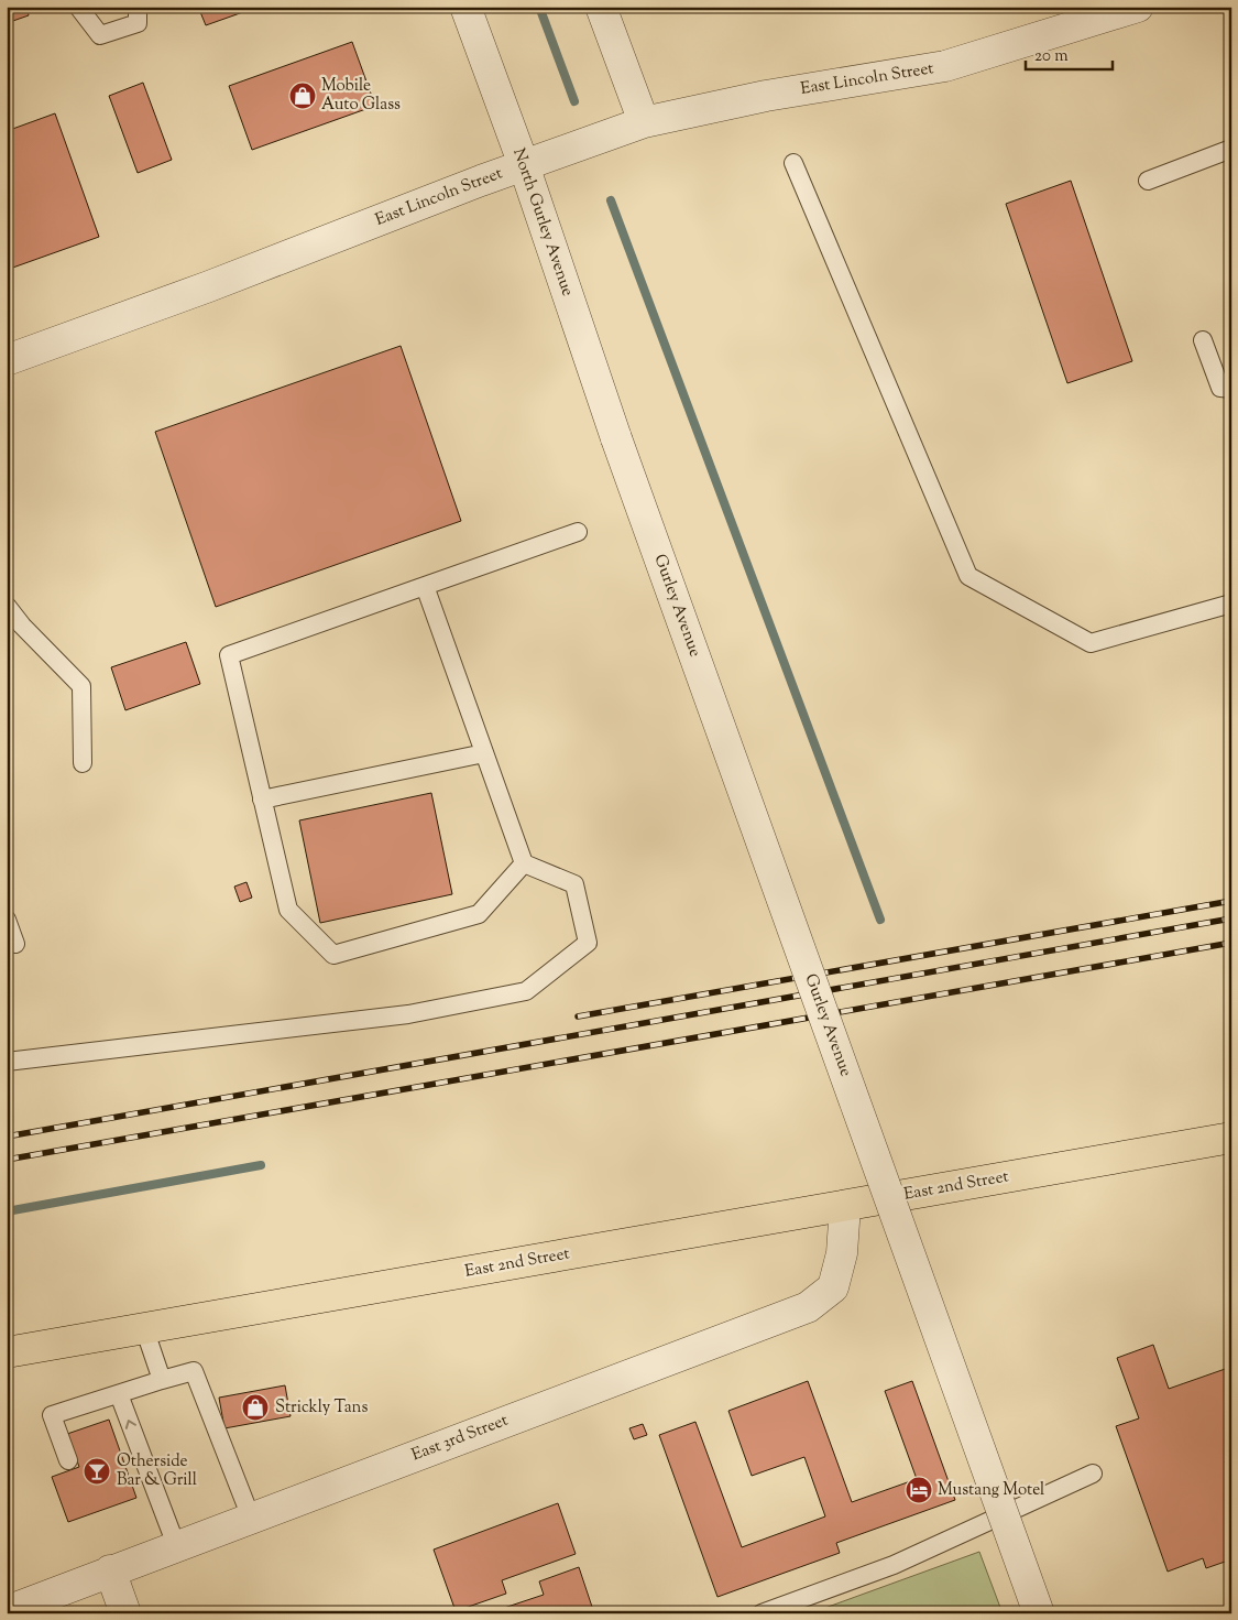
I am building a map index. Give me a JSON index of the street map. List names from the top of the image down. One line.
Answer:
{"streets":{"main road":["East 2nd Street"],"street":["East Lincoln Street","North Gurley Avenue","Gurley Avenue","East 3rd Street"]},"crossings":[["East Lincoln Street","North Gurley Avenue"],["North Gurley Avenue","Gurley Avenue"],["East 2nd Street","East 3rd Street"]],"places":{"shop":["Mobile Auto Glass","Strickly Tans"],"bar":["Otherside Bar & Grill"],"hotel":["Mustang Motel"]},"scale_bar":"20 m"}
